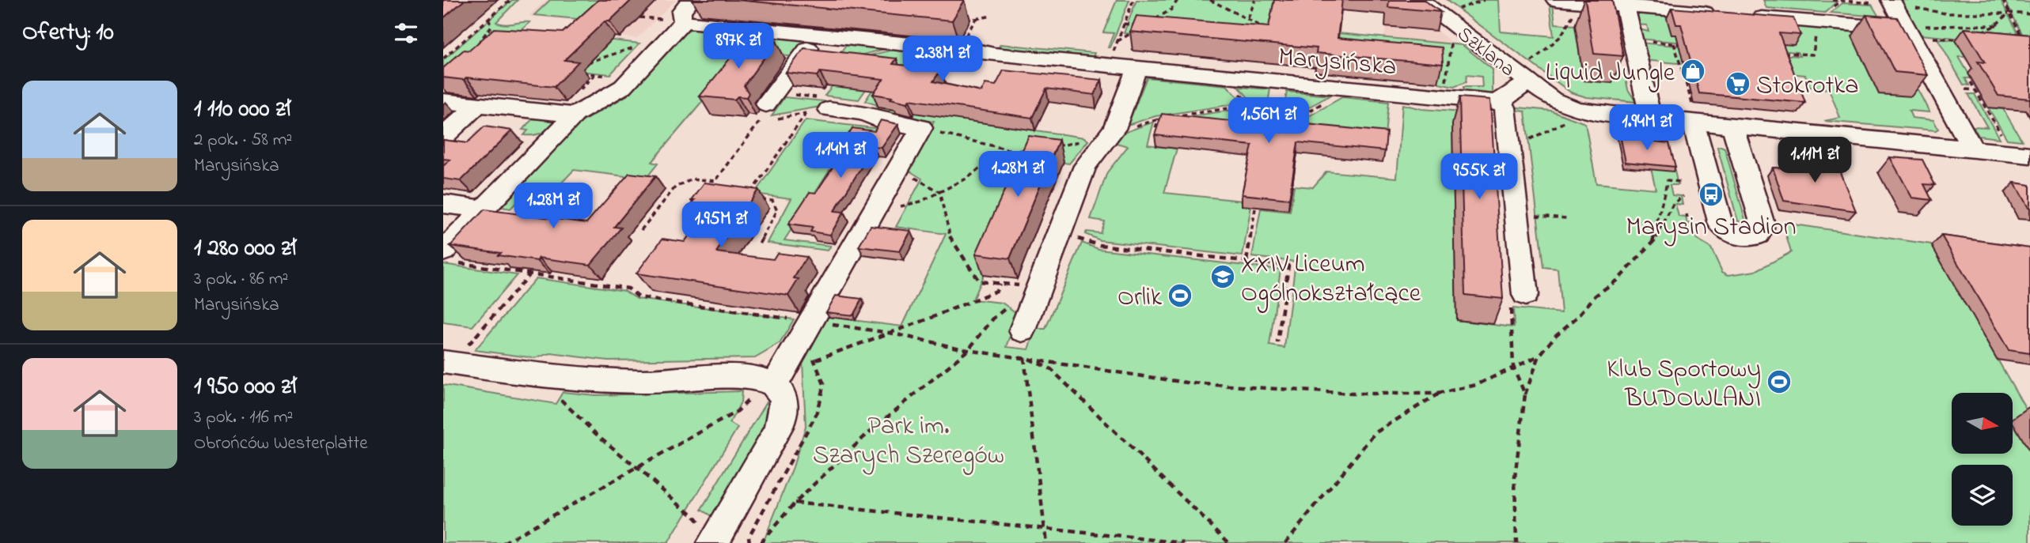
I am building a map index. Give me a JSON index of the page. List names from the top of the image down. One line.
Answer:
{"streets":{"street":["Szklana","Marysińska"]},"parks":["Park im. Szarych Szeregów"],"places":{"shop":["Liquid Jungle"],"supermarket":["Stokrotka"],"bus stop":["Marysin Stadion"],"school or university":["XXIV Liceum Ogólnokształcące"],"sports":["Orlik","Klub Sportowy BUDOWLANI"]},"north":"right","page":{"heading":"Oferty: 10","price":["897K zł","2.38M zł","1.56M zł","1.94M zł","1.14M zł","1.11M zł","1.28M zł","955K zł","1.28M zł","1.95M zł"],"list":[{"name":"1 110 000 zł","note":"2 pok. · 58 m² · Marysińska"},{"name":"1 280 000 zł","note":"3 pok. · 86 m² · Marysińska"},{"name":"1 950 000 zł","note":"3 pok. · 116 m² · Obrońców Westerplatte"}]}}
